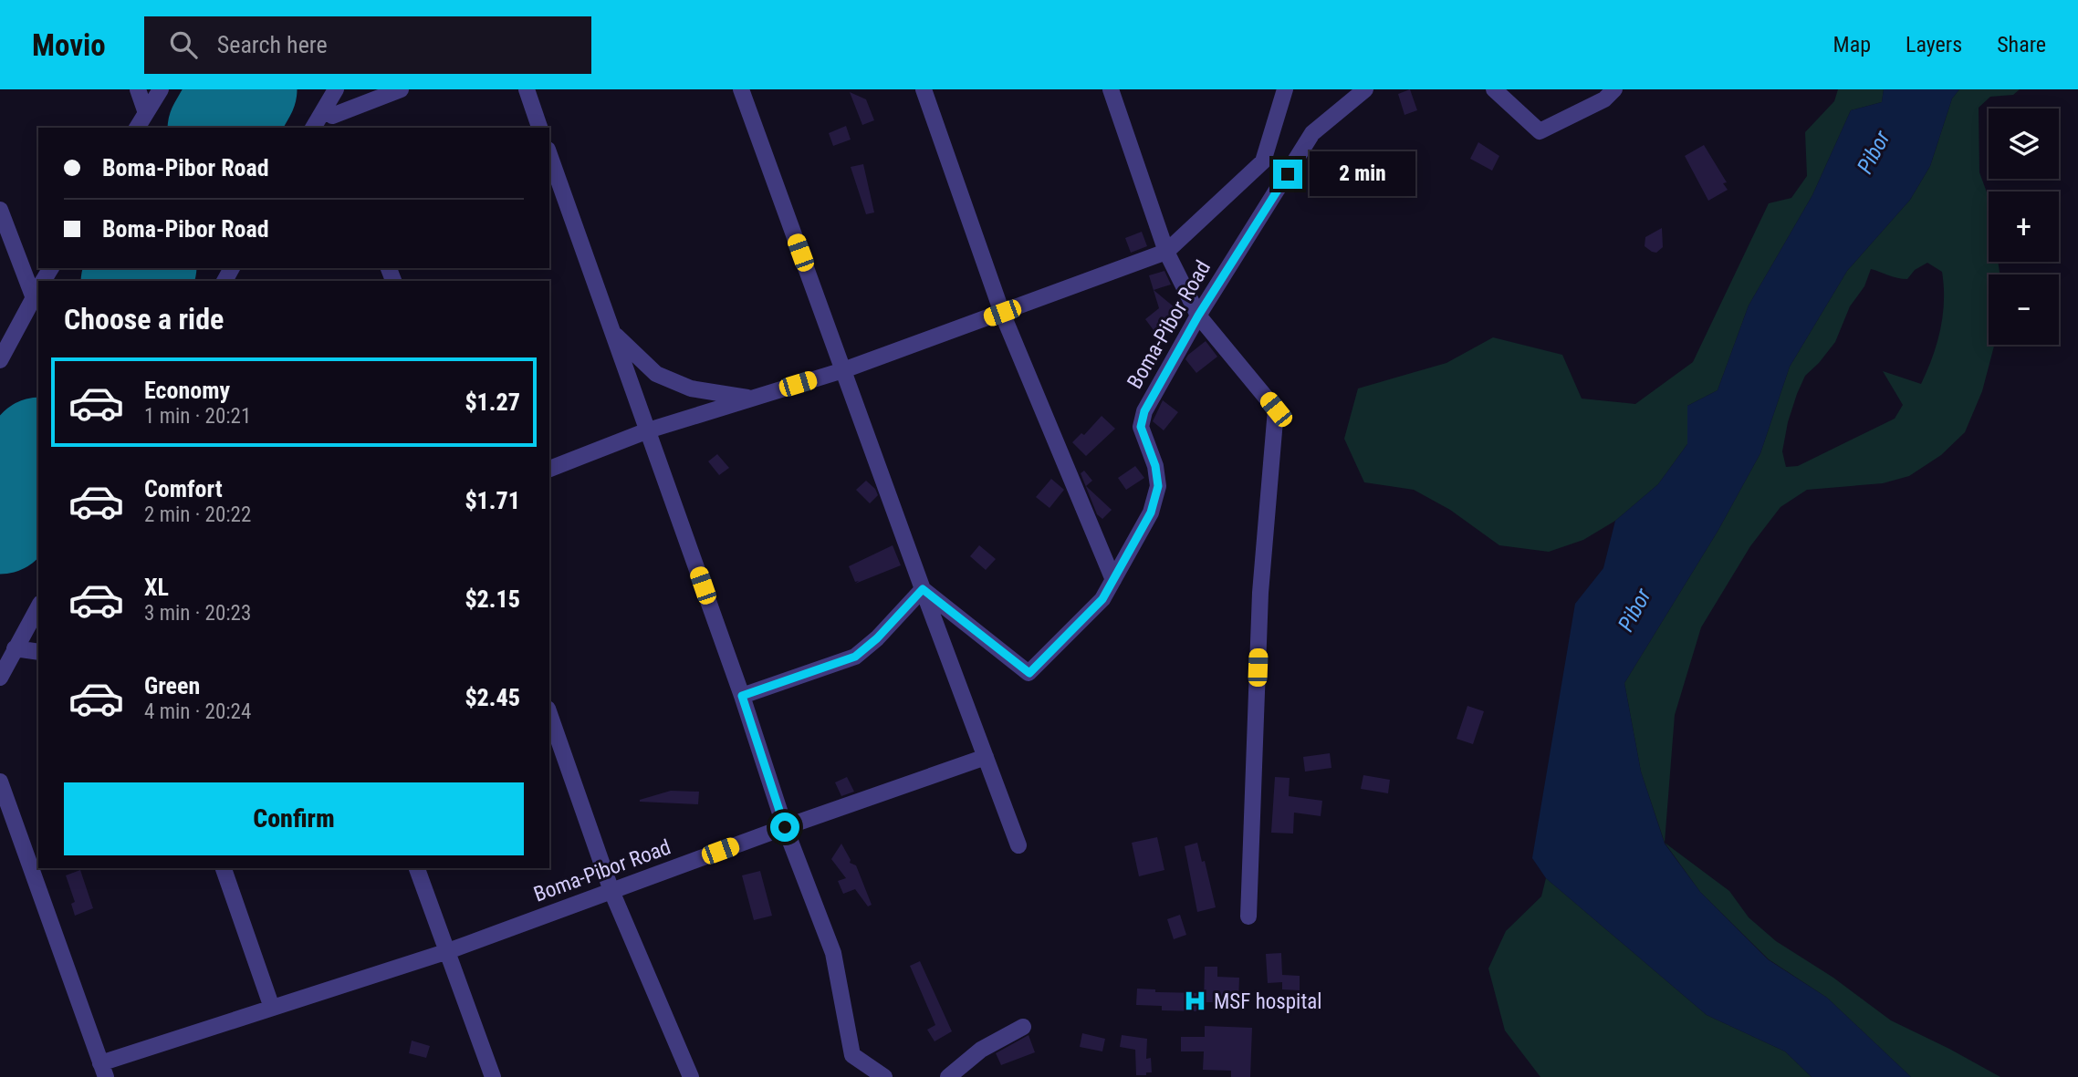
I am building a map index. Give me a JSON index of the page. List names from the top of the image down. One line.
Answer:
{"streets":{"street":["Boma-Pibor Road"]},"water":["Pibor"],"places":{"hospital":["MSF hospital"]},"page":{"header":"Movio","search":"Search here","nav":["Map","Layers","Share"],"map_buttons":["+","−"],"banner":["Boma-Pibor Road","Boma-Pibor Road"],"bubble":"2 min","heading":"Choose a ride","list":[{"name":"Economy","note":"1 min · 20:21","value":"$1.27"},{"name":"Comfort","note":"2 min · 20:22","value":"$1.71"},{"name":"XL","note":"3 min · 20:23","value":"$2.15"},{"name":"Green","note":"4 min · 20:24","value":"$2.45"}],"buttons":"Confirm"}}
